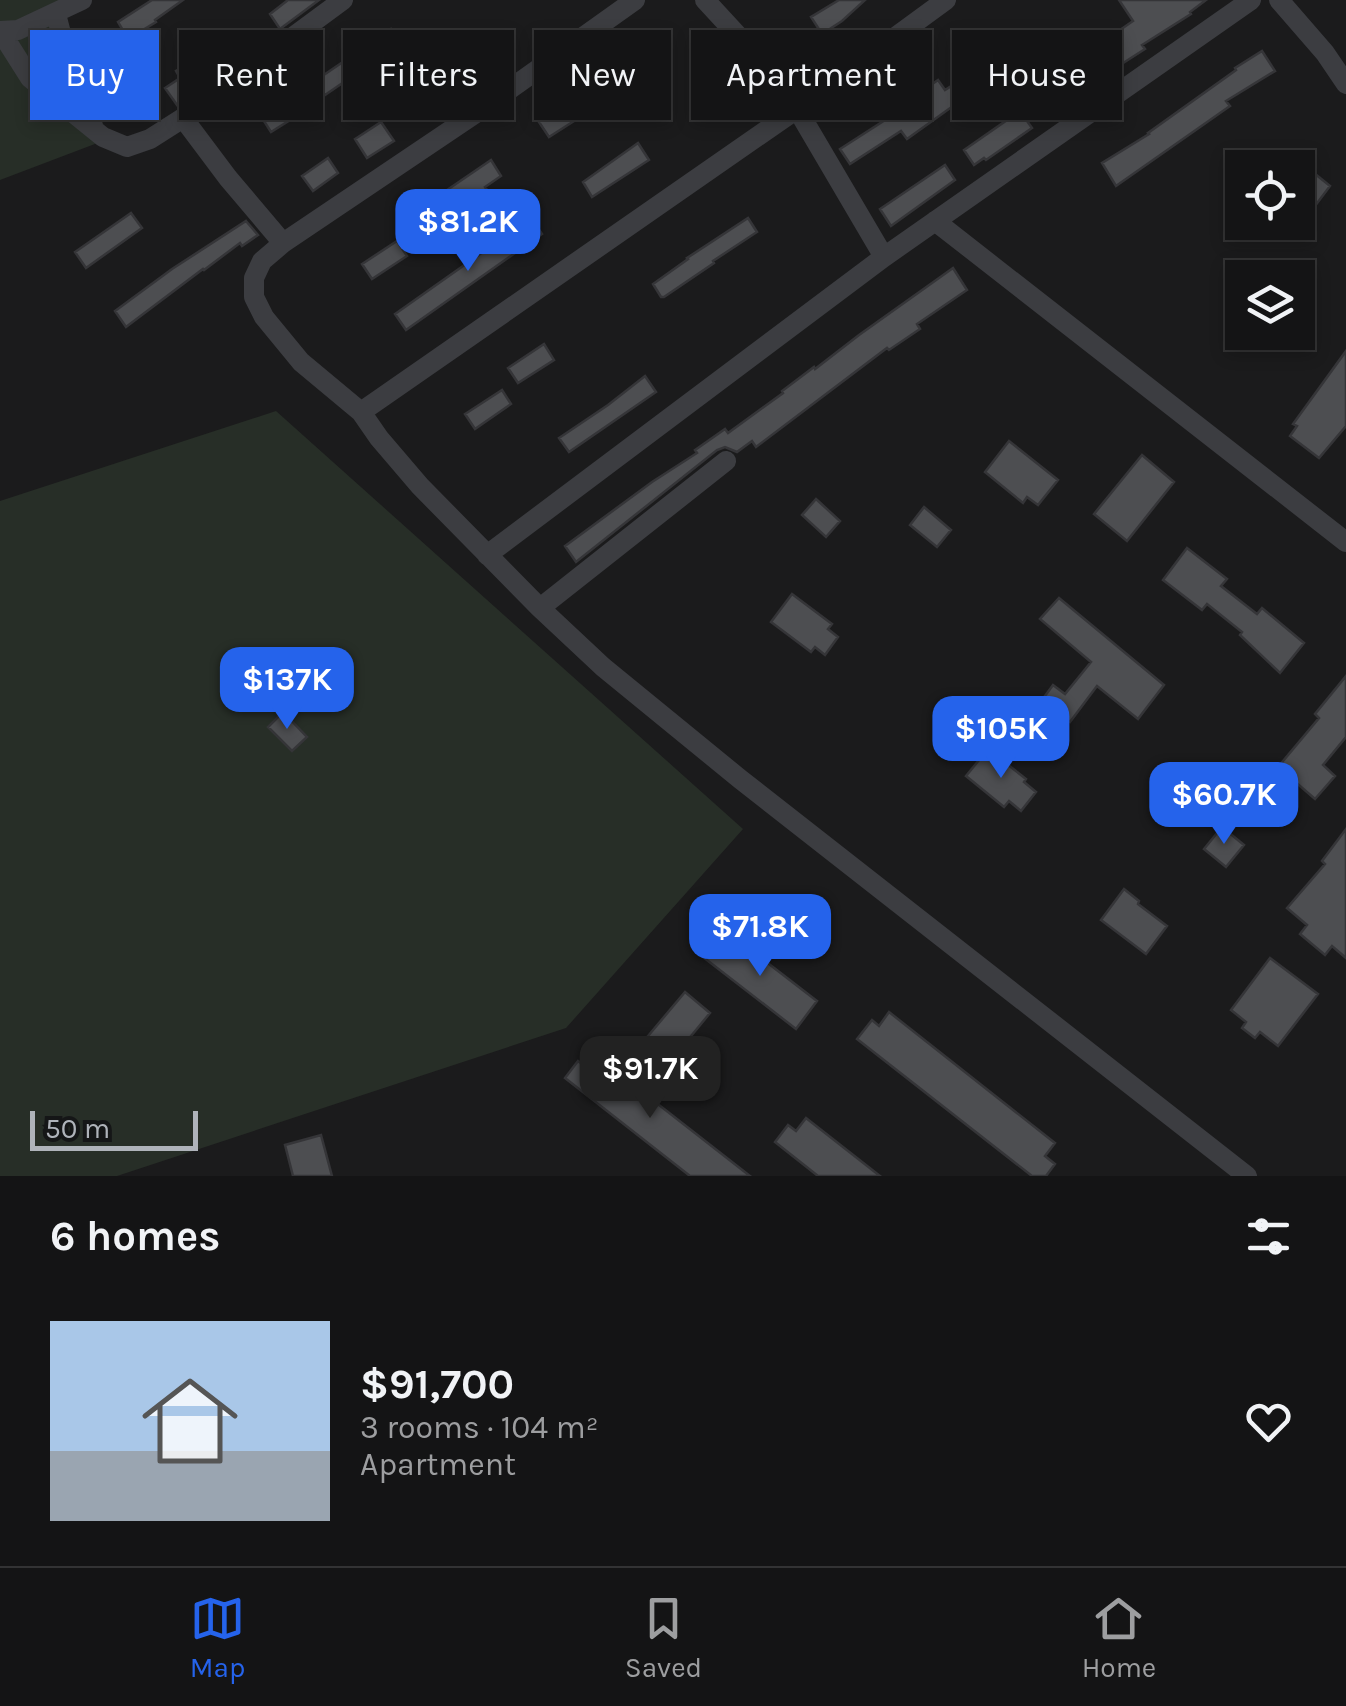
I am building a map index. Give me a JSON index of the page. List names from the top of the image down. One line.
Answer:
{"scale_bar":"50 m","page":{"chip":["Buy","Rent","Filters","New","Apartment","House"],"price":["$81.2K","$137K","$105K","$60.7K","$71.8K","$91.7K"],"scale":"50 m","heading":"6 homes","list":[{"name":"$91,700","note":"3 rooms · 104 m² · Apartment"}],"tabs":["Map","Saved","Home"]}}
